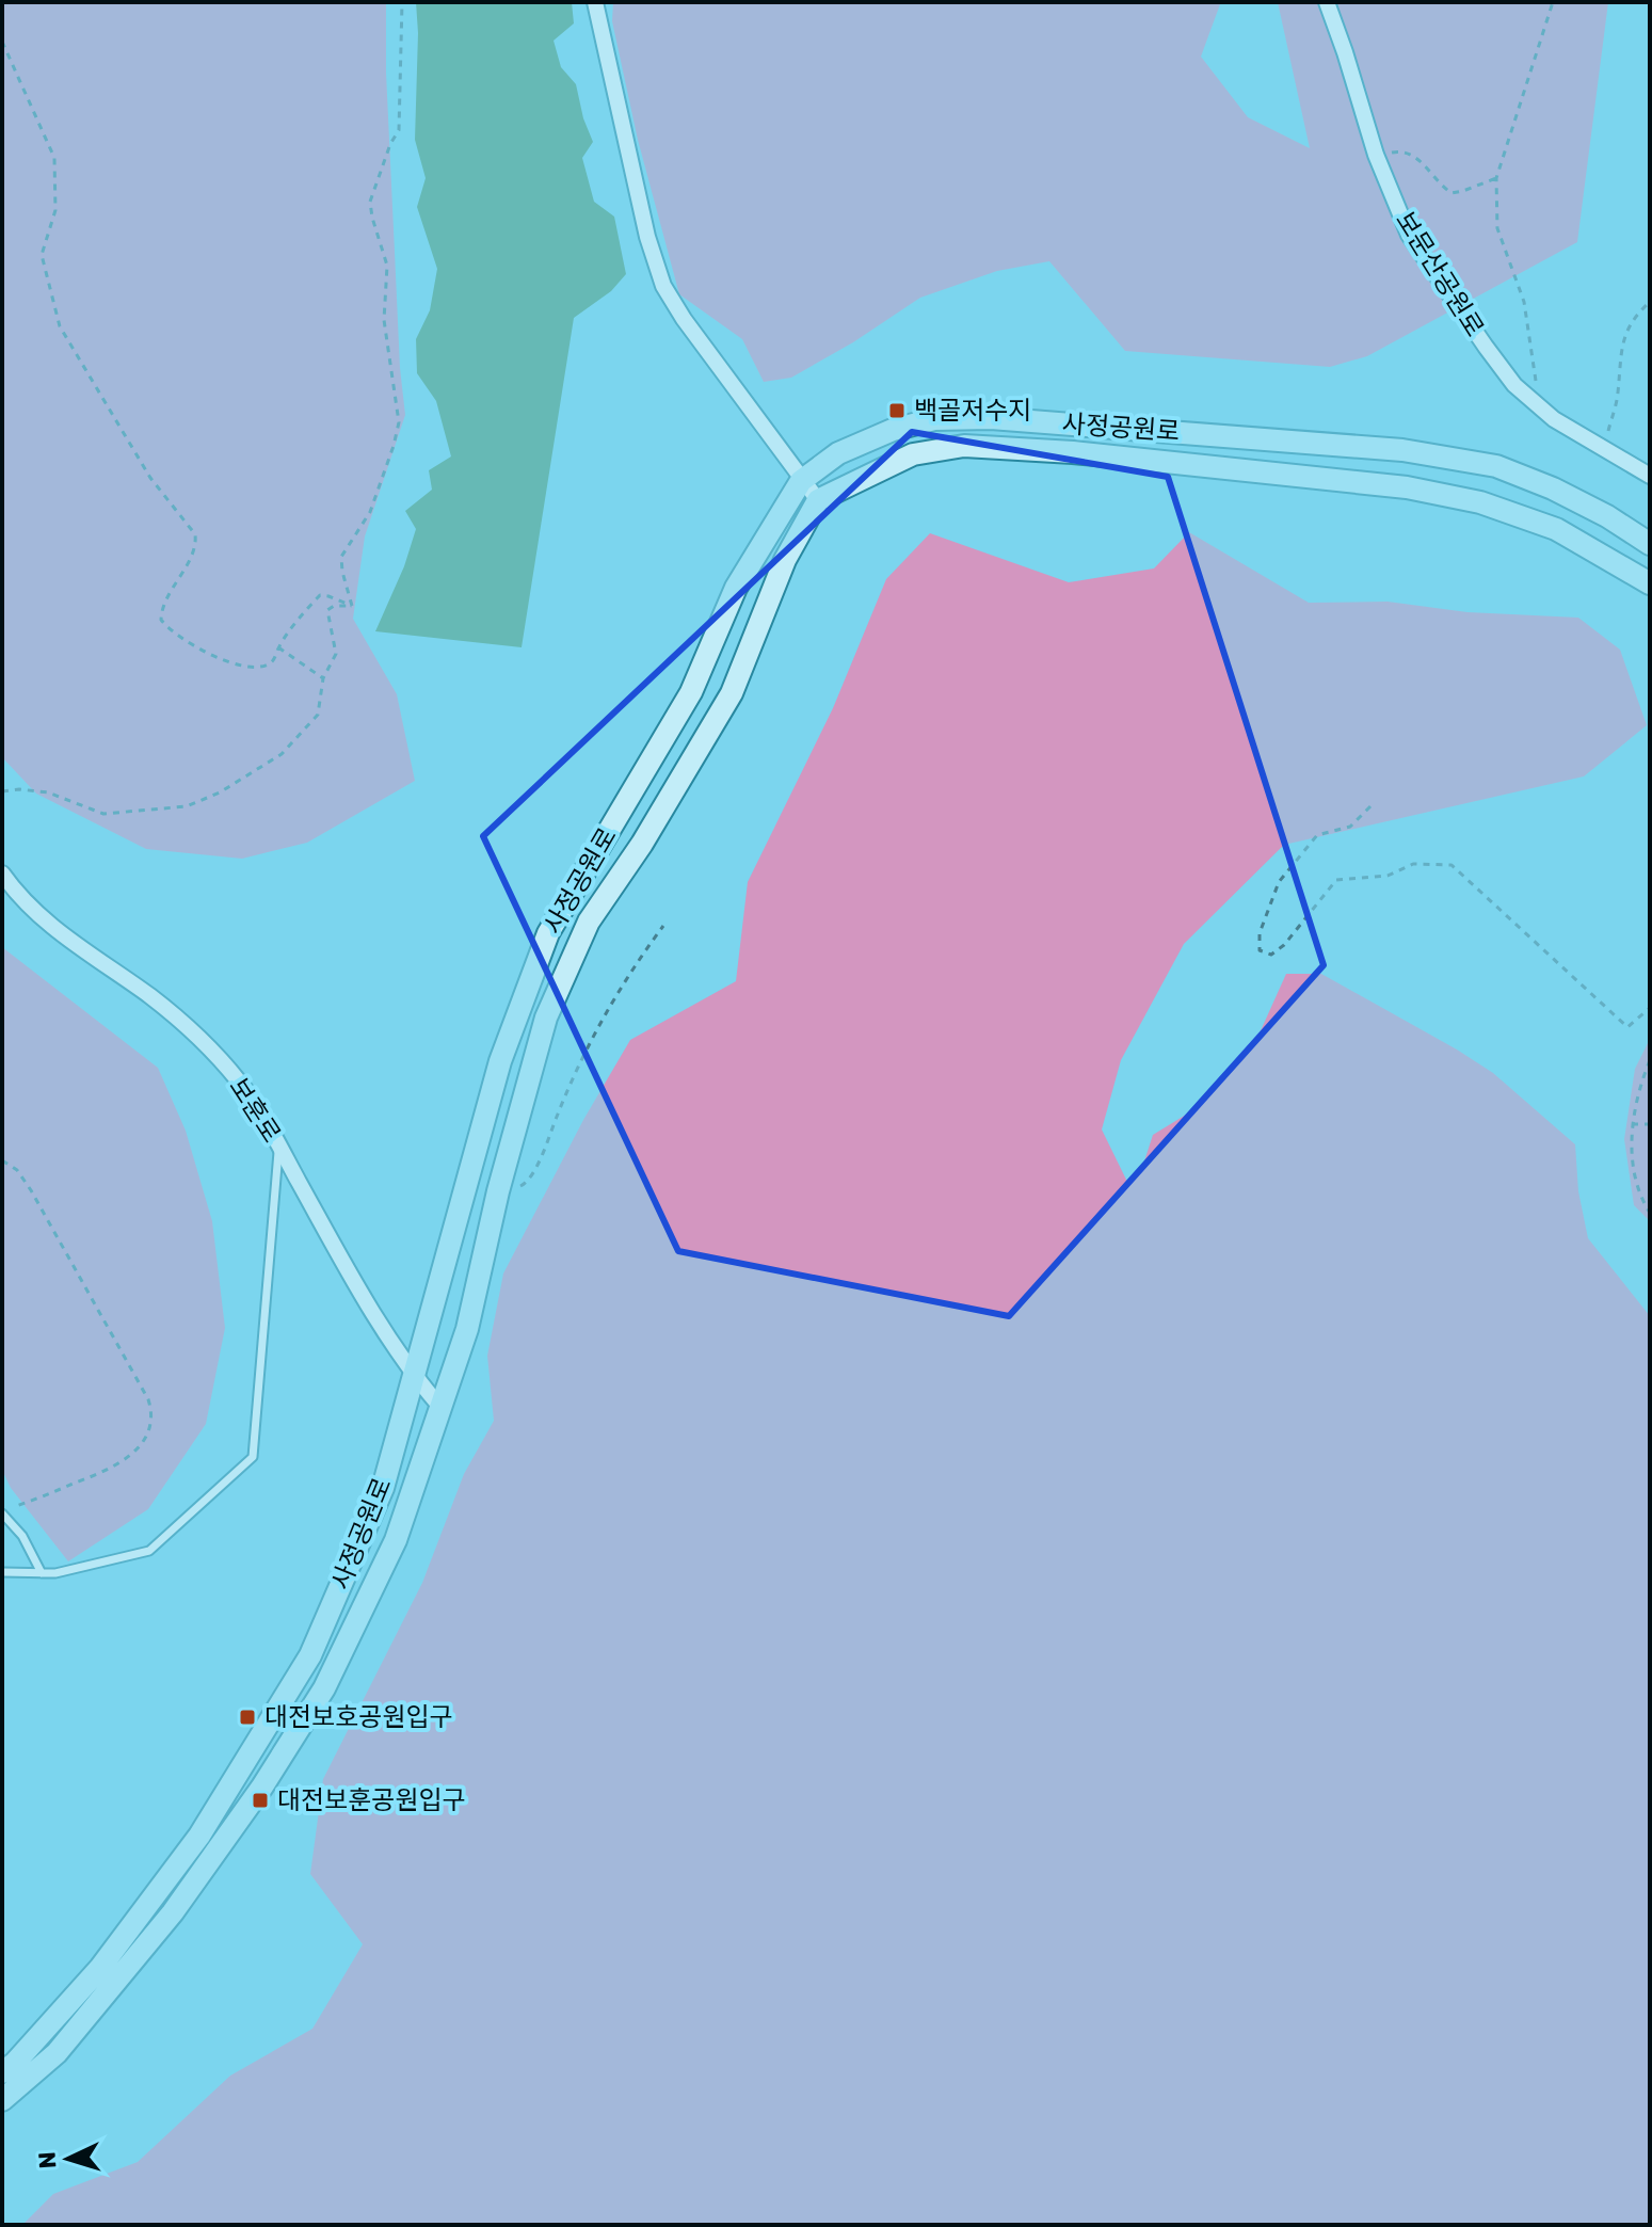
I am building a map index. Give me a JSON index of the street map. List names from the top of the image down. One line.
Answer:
{"streets":{"main road":["사정공원로"],"street":["보문산공원로","보훈로"]},"crossings":[["사정공원로","보훈로"]],"places":{"transit":["백골저수지","대전보호공원입구","대전보훈공원입구"]},"north":"left"}
